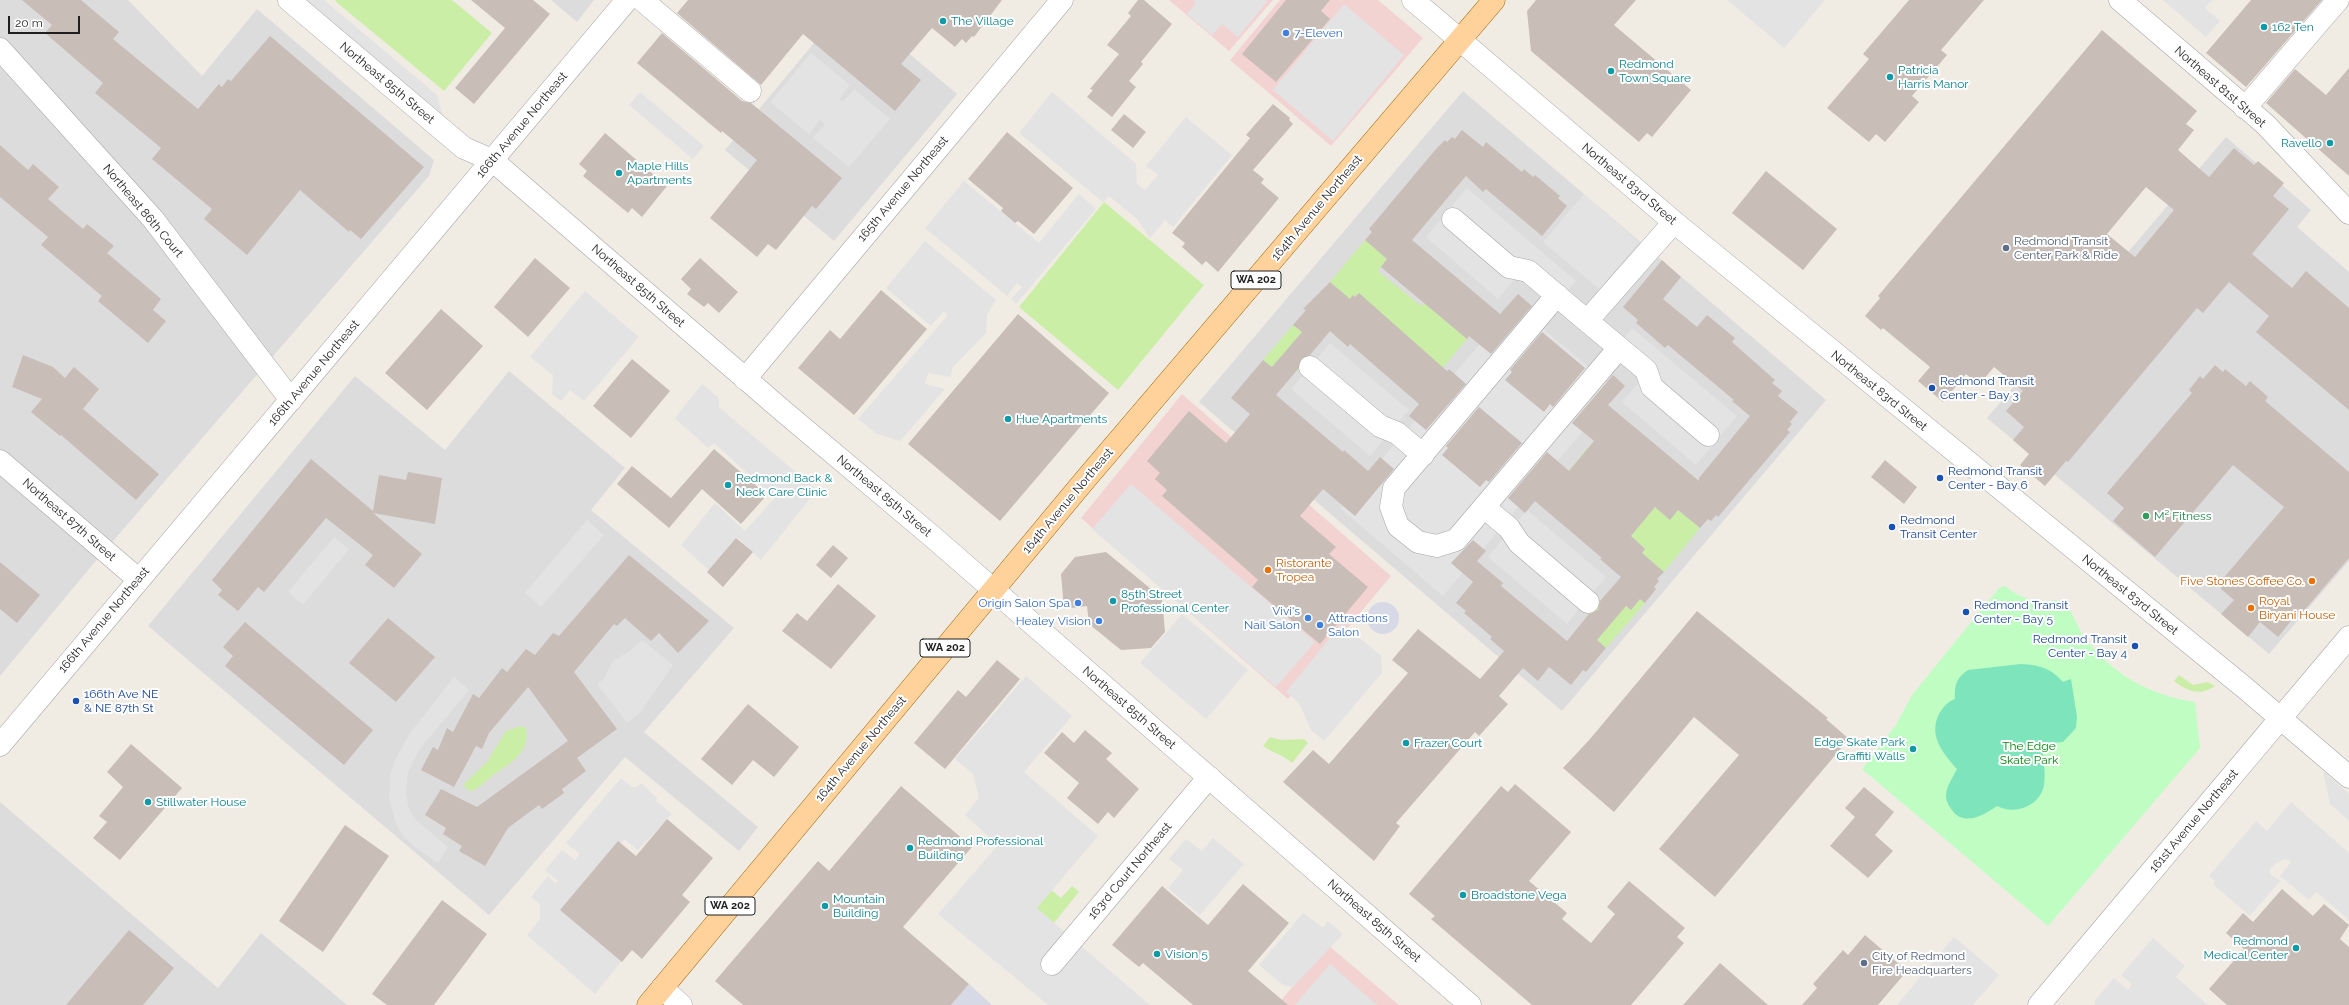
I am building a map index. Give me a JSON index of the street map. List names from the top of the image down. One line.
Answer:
{"streets":{"main road":["164th Avenue Northeast","WA 202"],"street":["Northeast 85th Street","Northeast 81st Street","166th Avenue Northeast","Northeast 83rd Street","165th Avenue Northeast","Northeast 86th Court","Northeast 87th Street","161st Avenue Northeast","163rd Court Northeast"]},"crossings":[["Northeast 85th Street","166th Avenue Northeast"],["Northeast 85th Street","165th Avenue Northeast"],["Northeast 85th Street","164th Avenue Northeast"],["Northeast 85th Street","163rd Court Northeast"],["166th Avenue Northeast","Northeast 86th Court"],["166th Avenue Northeast","Northeast 87th Street"],["Northeast 83rd Street","164th Avenue Northeast"],["Northeast 83rd Street","161st Avenue Northeast"]],"parks":["The Edge Skate Park"],"places":["The Village","162 Ten","7-Eleven","Redmond Town Square","Patricia Harris Manor","Ravello","Maple Hills Apartments","Redmond Transit Center Park & Ride","Redmond Transit Center - Bay 3","Hue Apartments","Redmond Transit Center - Bay 6","Redmond Back & Neck Care Clinic","M² Fitness","Redmond Transit Center","Ristorante Tropea","Five Stones Coffee Co.","85th Street Professional Center","Origin Salon Spa","Royal Biryani House","Redmond Transit Center - Bay 5","Vivi's Nail Salon","Healey Vision","Attractions Salon","Redmond Transit Center - Bay 4","166th Ave NE & NE 87th St","Frazer Court","Edge Skate Park Graffiti Walls","Stillwater House","Redmond Professional Building","Broadstone Vega","Mountain Building","Redmond Medical Center","Vision 5","City of Redmond Fire Headquarters"],"scale_bar":"20 m"}
